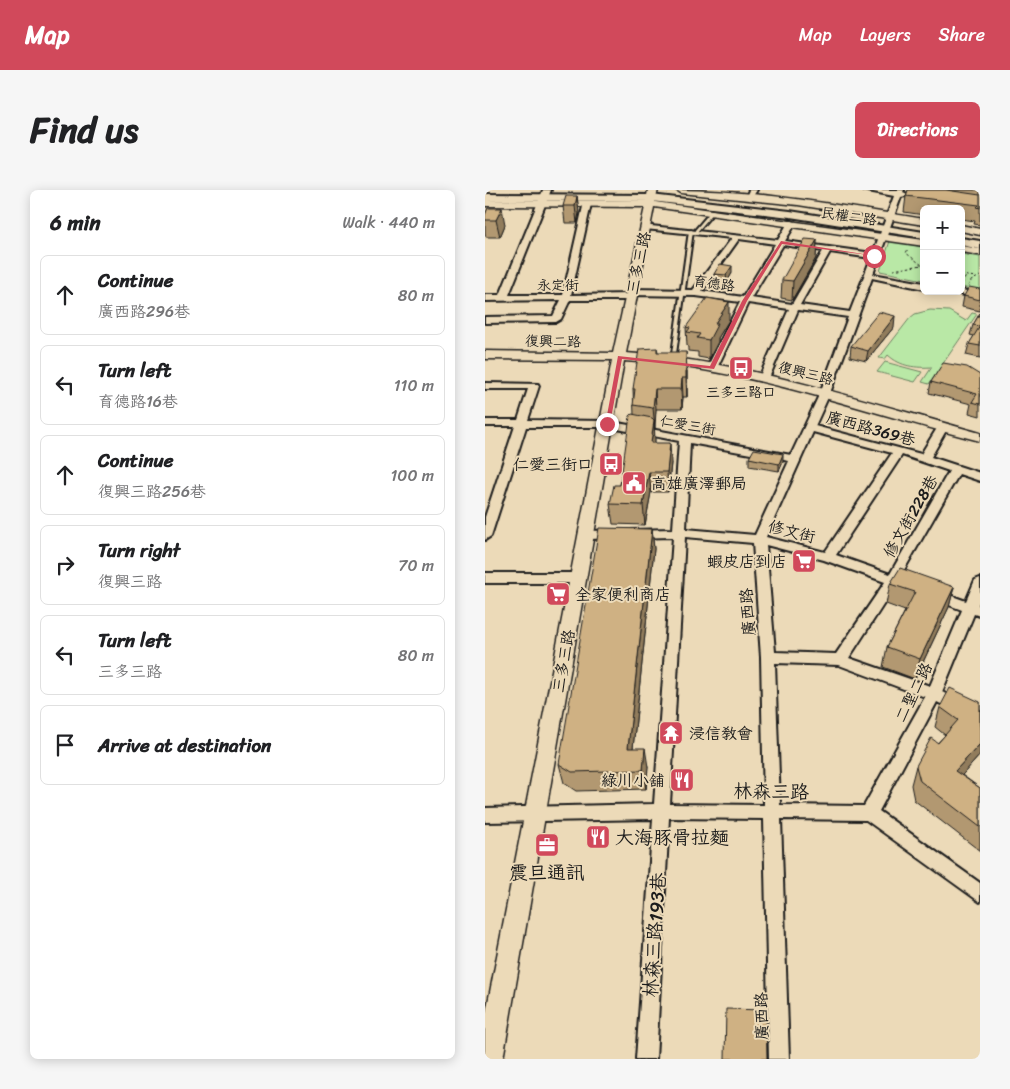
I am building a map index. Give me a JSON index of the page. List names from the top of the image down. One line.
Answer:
{"streets":{"main road":["民權二路"],"street":["三多三路","育德路","永定街","復興二路","復興三路","仁愛三街","廣西路369巷","修文街228巷","修文街","廣西路","二聖二路","林森三路","林森三路193巷"]},"crossings":[["民權二路","三多三路"],["民權二路","廣西路"],["三多三路","育德路"],["三多三路","永定街"],["三多三路","復興二路"],["三多三路","復興三路"],["三多三路","仁愛三街"],["三多三路","修文街"],["三多三路","林森三路"],["育德路","永定街"],["育德路","廣西路"],["復興二路","復興三路"],["復興三路","廣西路"],["仁愛三街","廣西路"],["仁愛三街","林森三路193巷"],["廣西路369巷","修文街228巷"],["廣西路369巷","廣西路"],["修文街228巷","修文街"],["修文街","廣西路"],["修文街","二聖二路"],["修文街","林森三路193巷"],["廣西路","林森三路"],["二聖二路","林森三路"],["林森三路","林森三路193巷"]],"places":{"bus stop":["三多三路口","仁愛三街口"],"public building":["高雄廣澤郵局"],"supermarket":["蝦皮店到店","全家便利商店"],"temple":["浸信教會"],"restaurant":["綠川小舖","大海豚骨拉麵"],"office":["震旦通訊"]},"page":{"header":"Map","nav":["Map","Layers","Share"],"title":"Find us","buttons":"Directions","heading":["6 min","Walk · 440 m"],"map_buttons":["+","−"],"list":[["Continue","廣西路296巷","80 m"],["Turn left","育德路16巷","110 m"],["Continue","復興三路256巷","100 m"],["Turn right","復興三路","70 m"],["Turn left","三多三路","80 m"],"Arrive at destination"]}}
